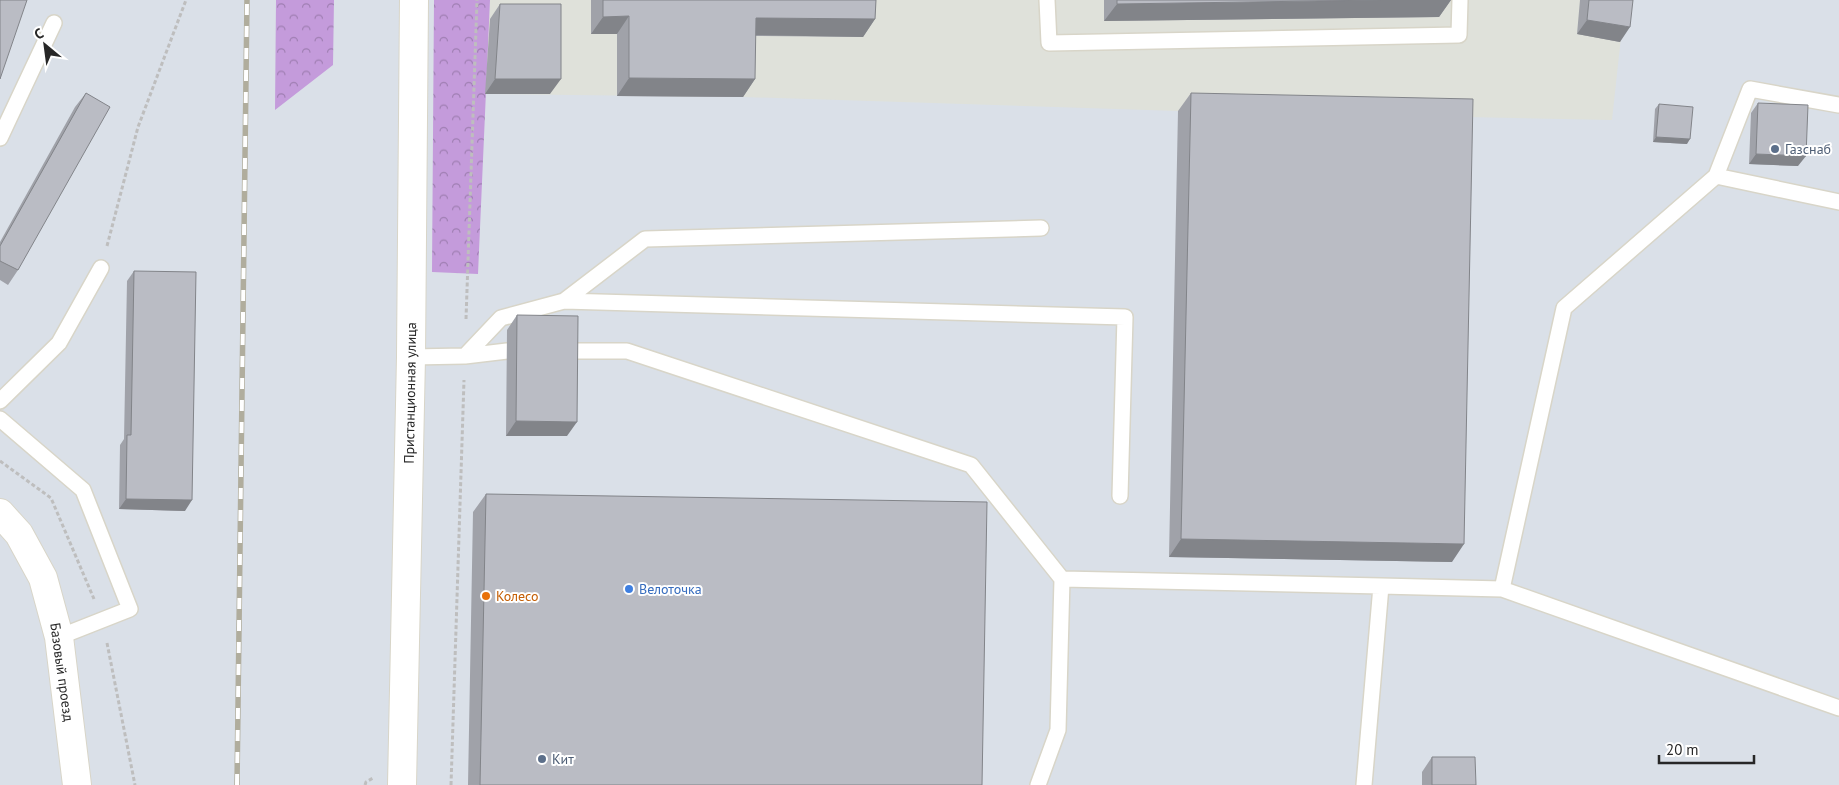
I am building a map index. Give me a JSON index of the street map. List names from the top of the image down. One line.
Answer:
{"streets":{"street":["Пристанционная улица","Базовый проезд"]},"places":["Газснаб","Велоточка","Колесо","Кит"],"scale_bar":"20 m","north":"top left"}
